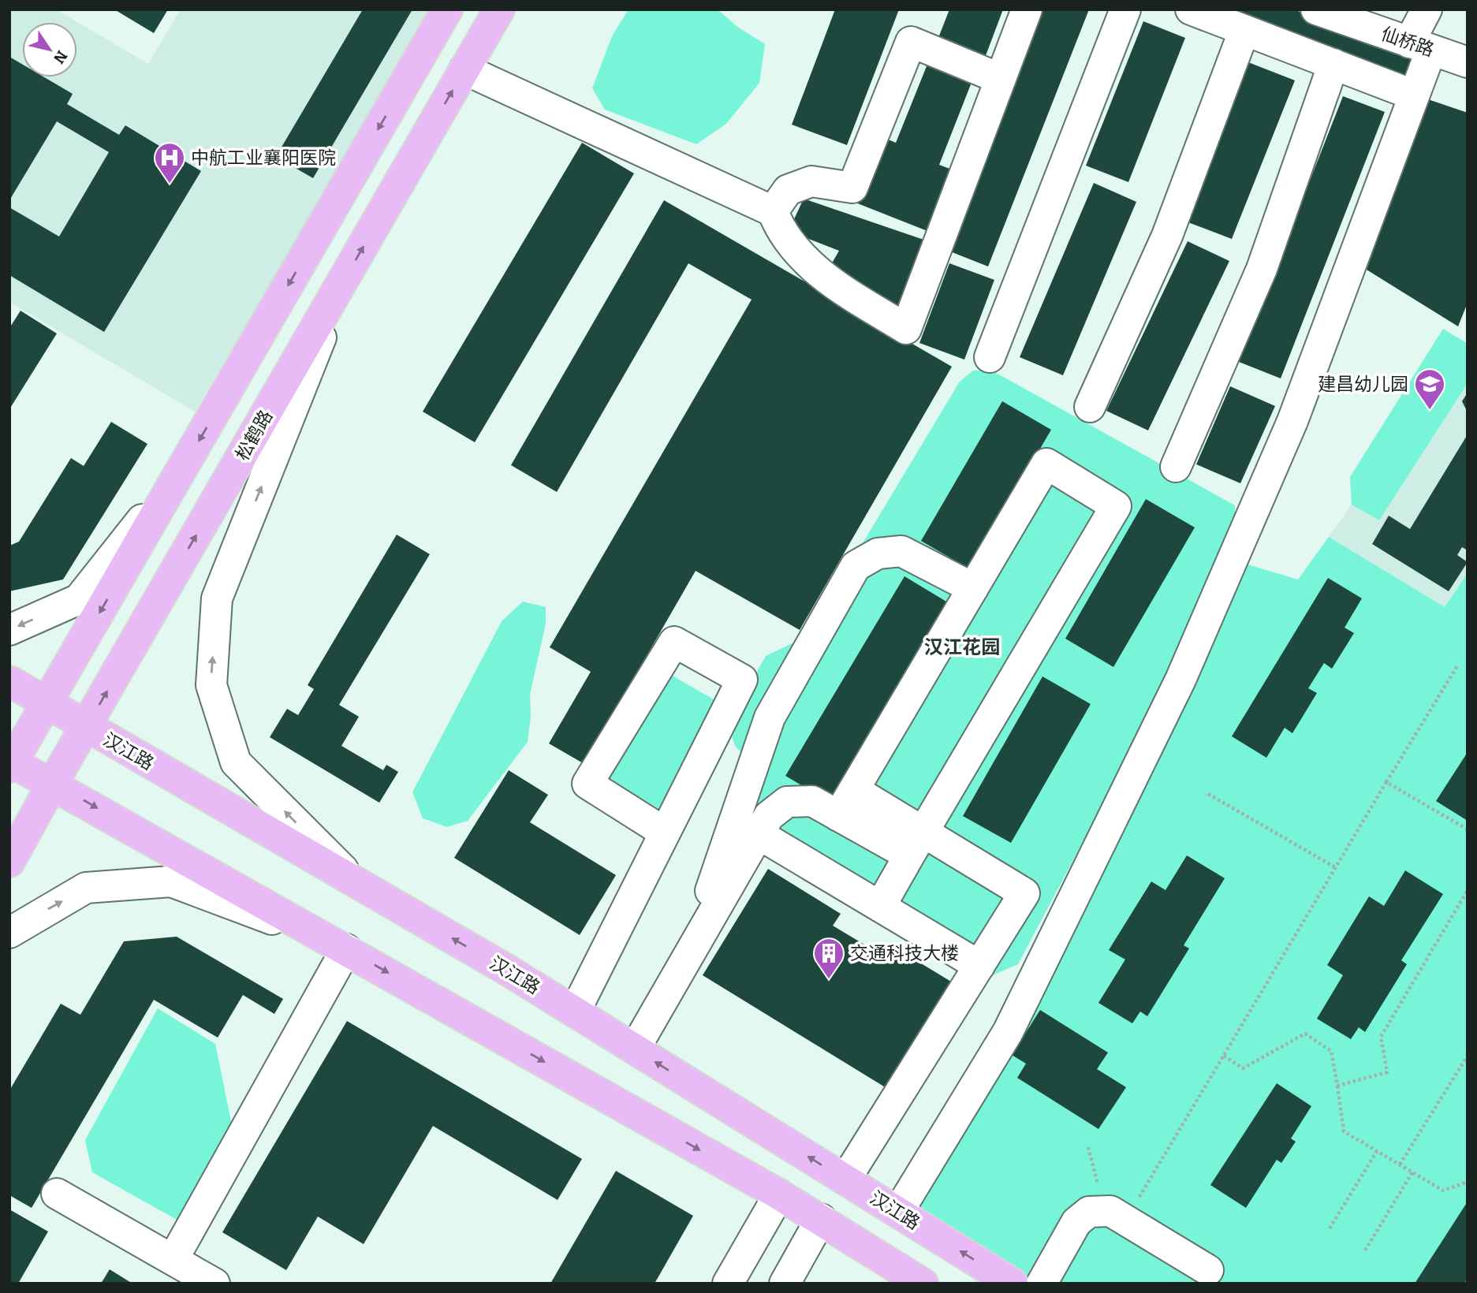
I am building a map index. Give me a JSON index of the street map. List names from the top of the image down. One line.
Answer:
{"streets":{"main road":["松鹤路","汉江路"],"street":["仙桥路"]},"crossings":[["松鹤路","汉江路"]],"districts":["汉江花园"],"places":{"hospital":["中航工业襄阳医院"],"school or university":["建昌幼儿园"],"building":["交通科技大楼"]},"north":"bottom right"}
